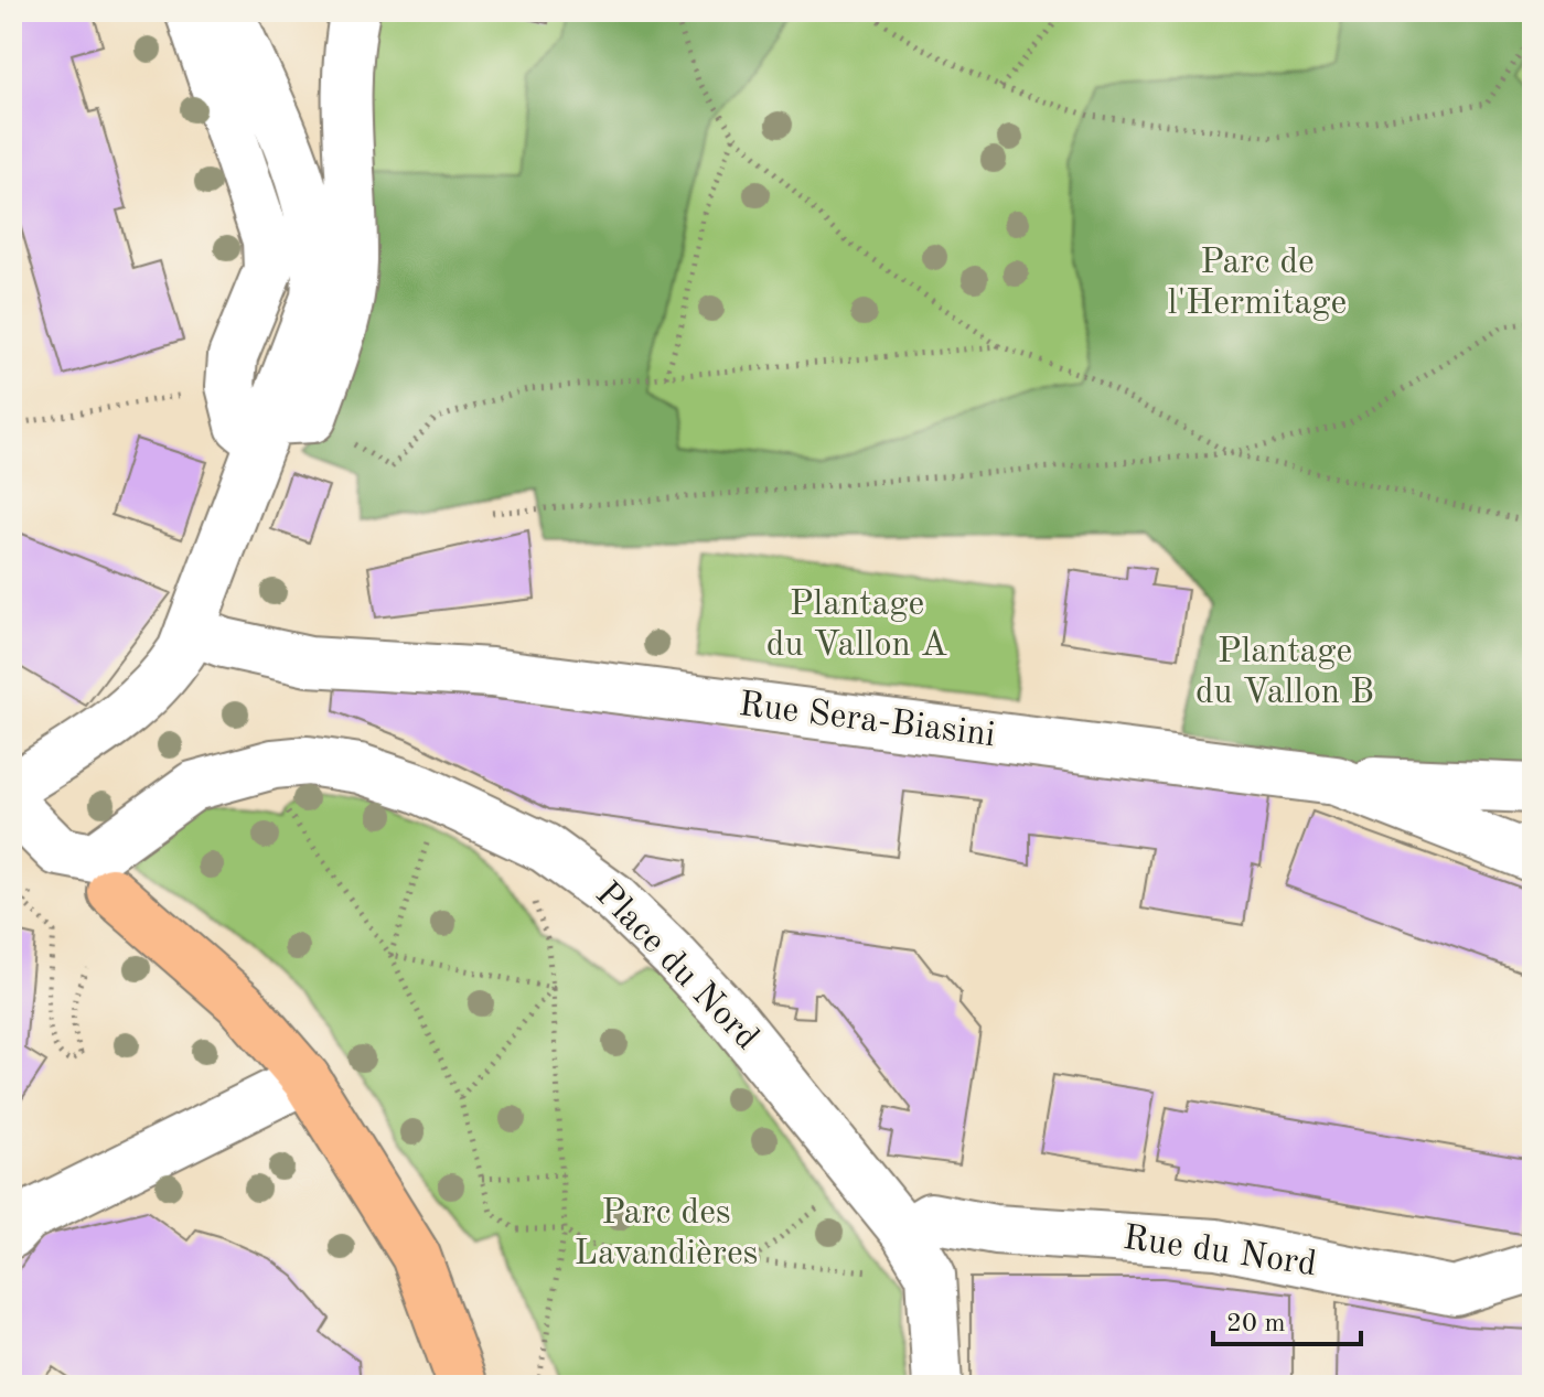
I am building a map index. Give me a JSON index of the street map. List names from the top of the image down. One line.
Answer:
{"streets":{"street":["Rue Sera-Biasini","Place du Nord","Rue du Nord"]},"crossings":[["Place du Nord","Rue du Nord"]],"parks":["Parc de l'Hermitage","Plantage du Vallon A","Plantage du Vallon B","Parc des Lavandières"],"scale_bar":"20 m"}
